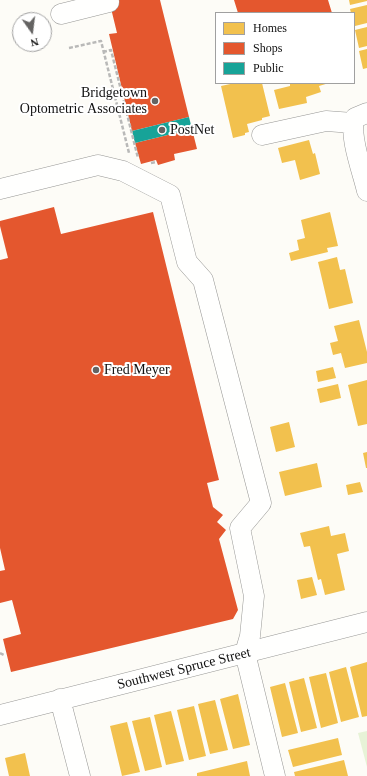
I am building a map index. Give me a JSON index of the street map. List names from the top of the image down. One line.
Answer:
{"streets":{"street":["Southwest Spruce Street"]},"places":["Bridgetown Optometric Associates","PostNet","Fred Meyer"],"legend":["Homes","Shops","Public"],"north":"bottom"}
